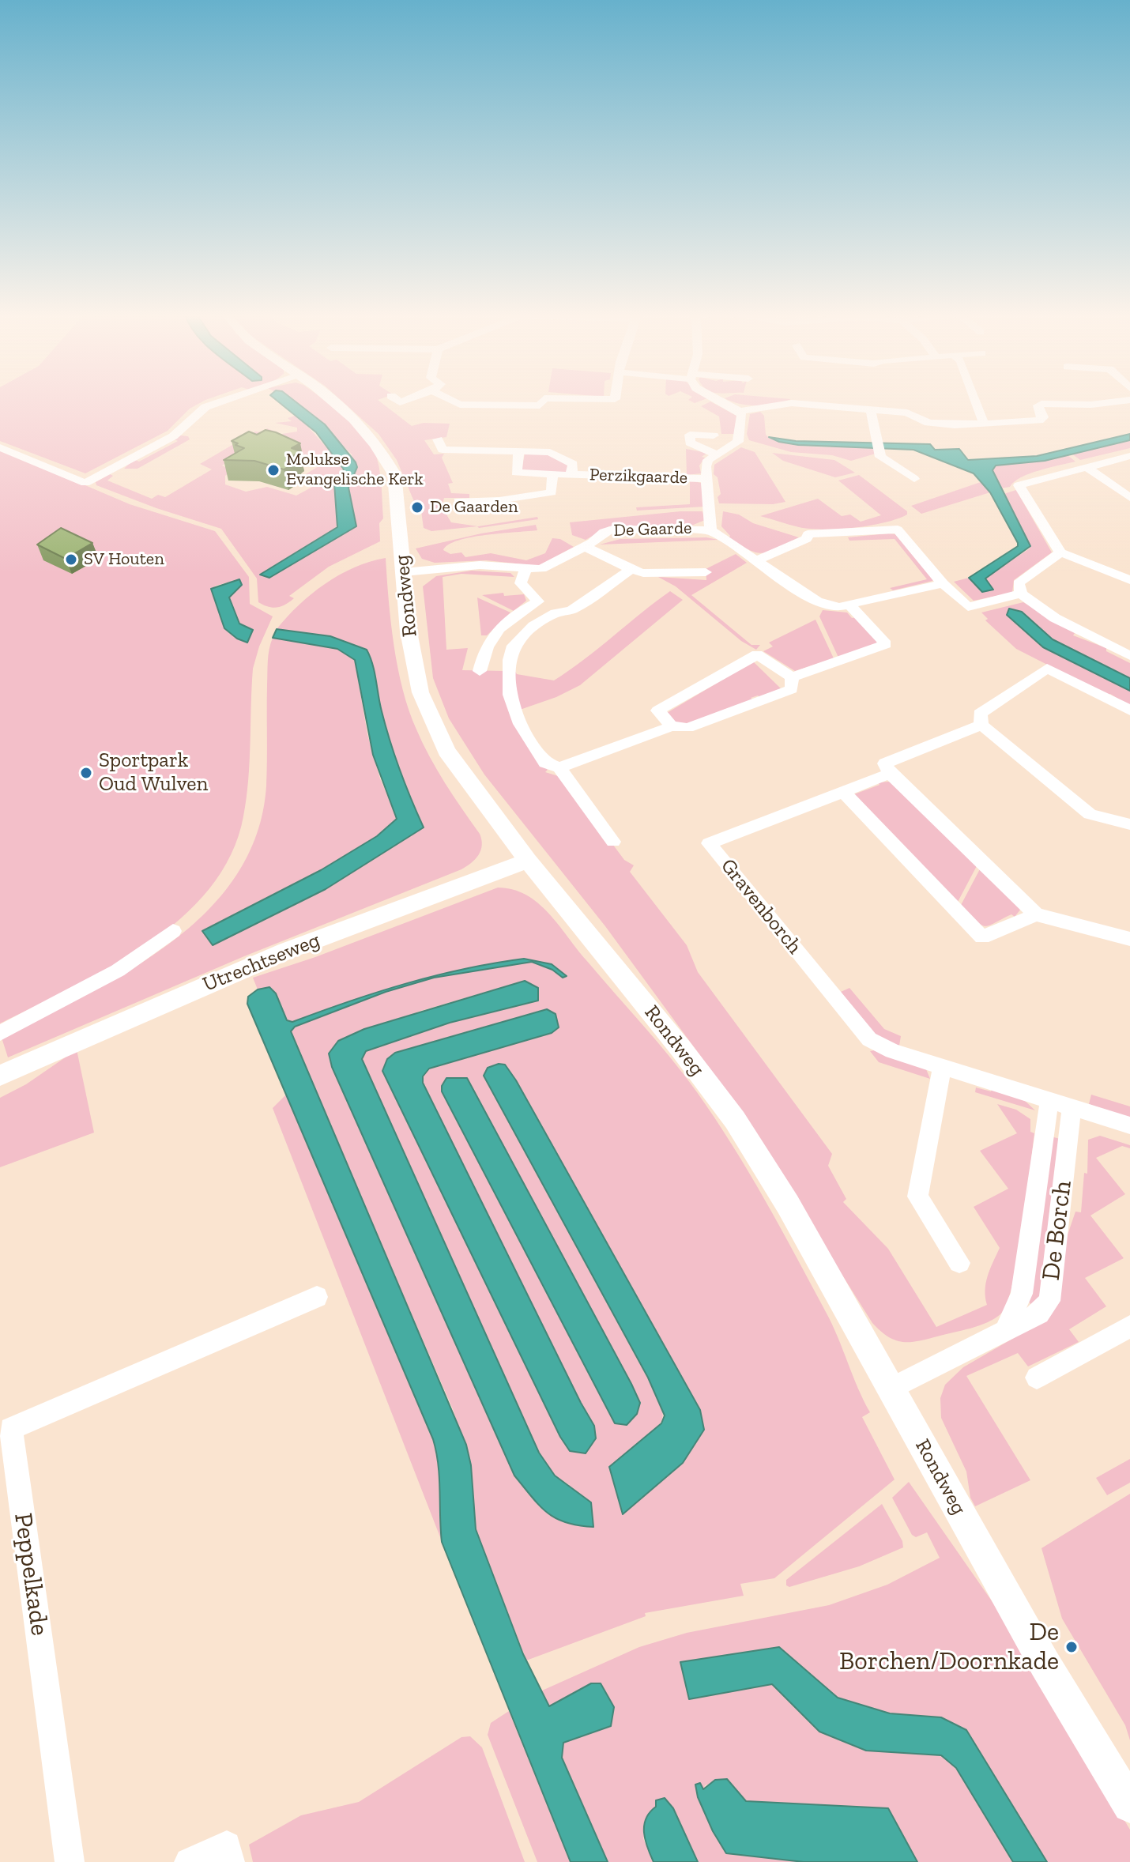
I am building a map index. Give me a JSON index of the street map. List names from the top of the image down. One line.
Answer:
{"streets":{"main road":["Rondweg","Utrechtseweg"],"street":["Perzikgaarde","De Gaarde","Gravenborch","De Borch","Peppelkade"]},"crossings":[["De Gaarde","Rondweg"],["Rondweg","Utrechtseweg"],["Rondweg","De Borch"],["Gravenborch","De Borch"]],"places":["Molukse Evangelische Kerk","De Gaarden","SV Houten","Sportpark Oud Wulven","De Borchen/Doornkade"]}
